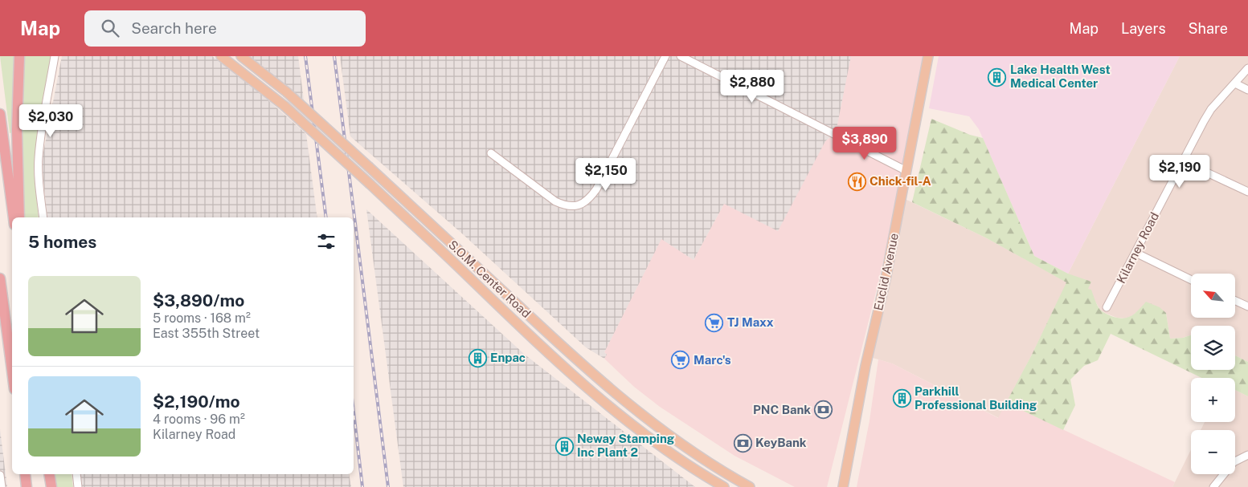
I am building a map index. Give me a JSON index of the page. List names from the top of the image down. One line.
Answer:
{"streets":{"main road":["Euclid Avenue","S.O.M. Center Road"],"street":["Kilarney Road"]},"places":{"building":["Lake Health West Medical Center","Enpac","Parkhill Professional Building","Neway Stamping Inc Plant 2"],"restaurant":["Chick-fil-A"],"supermarket":["TJ Maxx","Marc's"],"bank":["PNC Bank","KeyBank"]},"north":"top left","page":{"header":"Map","search":"Search here","nav":["Map","Layers","Share"],"price":["$2,880","$2,030","$3,890","$2,190","$2,150"],"heading":"5 homes","list":[{"name":"$3,890/mo","note":"5 rooms · 168 m² · East 355th Street"},{"name":"$2,190/mo","note":"4 rooms · 96 m² · Kilarney Road"}],"map_buttons":["+","−"]}}
